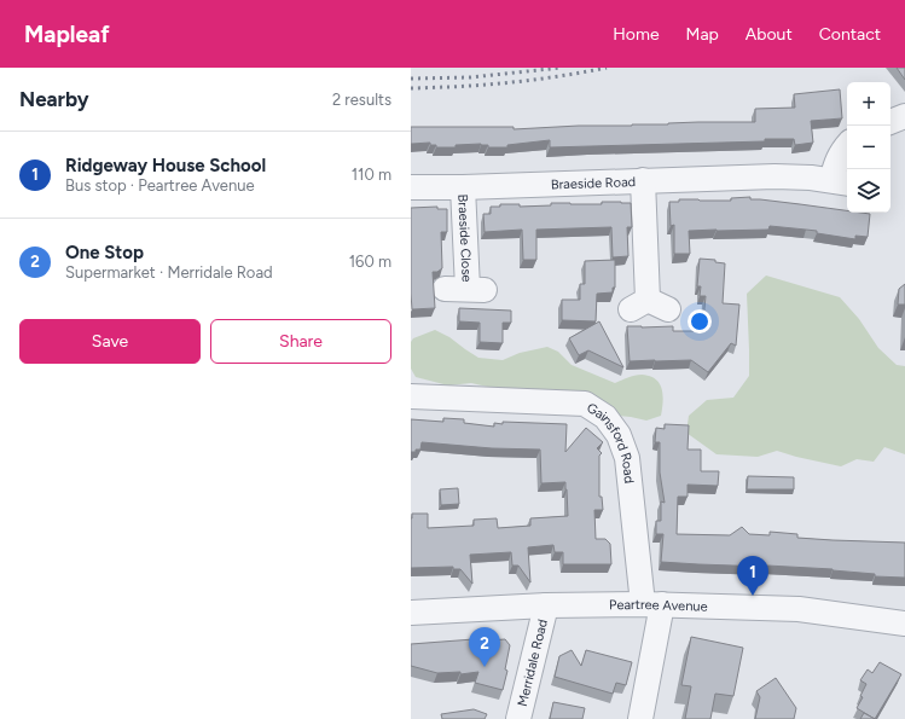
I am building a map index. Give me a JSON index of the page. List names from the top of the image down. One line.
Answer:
{"streets":{"street":["Braeside Road","Braeside Close","Gainsford Road","Peartree Avenue","Merridale Road"]},"crossings":[["Braeside Road","Braeside Close"],["Gainsford Road","Peartree Avenue"],["Peartree Avenue","Merridale Road"]],"page":{"header":"Mapleaf","nav":["Home","Map","About","Contact"],"heading":["Nearby","2 results"],"map_buttons":["+","−"],"list":[{"mark":"1","name":"Ridgeway House School","note":"Bus stop · Peartree Avenue","value":"110 m"},{"mark":"2","name":"One Stop","note":"Supermarket · Merridale Road","value":"160 m"}],"buttons":["Save","Share"],"pins":["1","2"]}}
